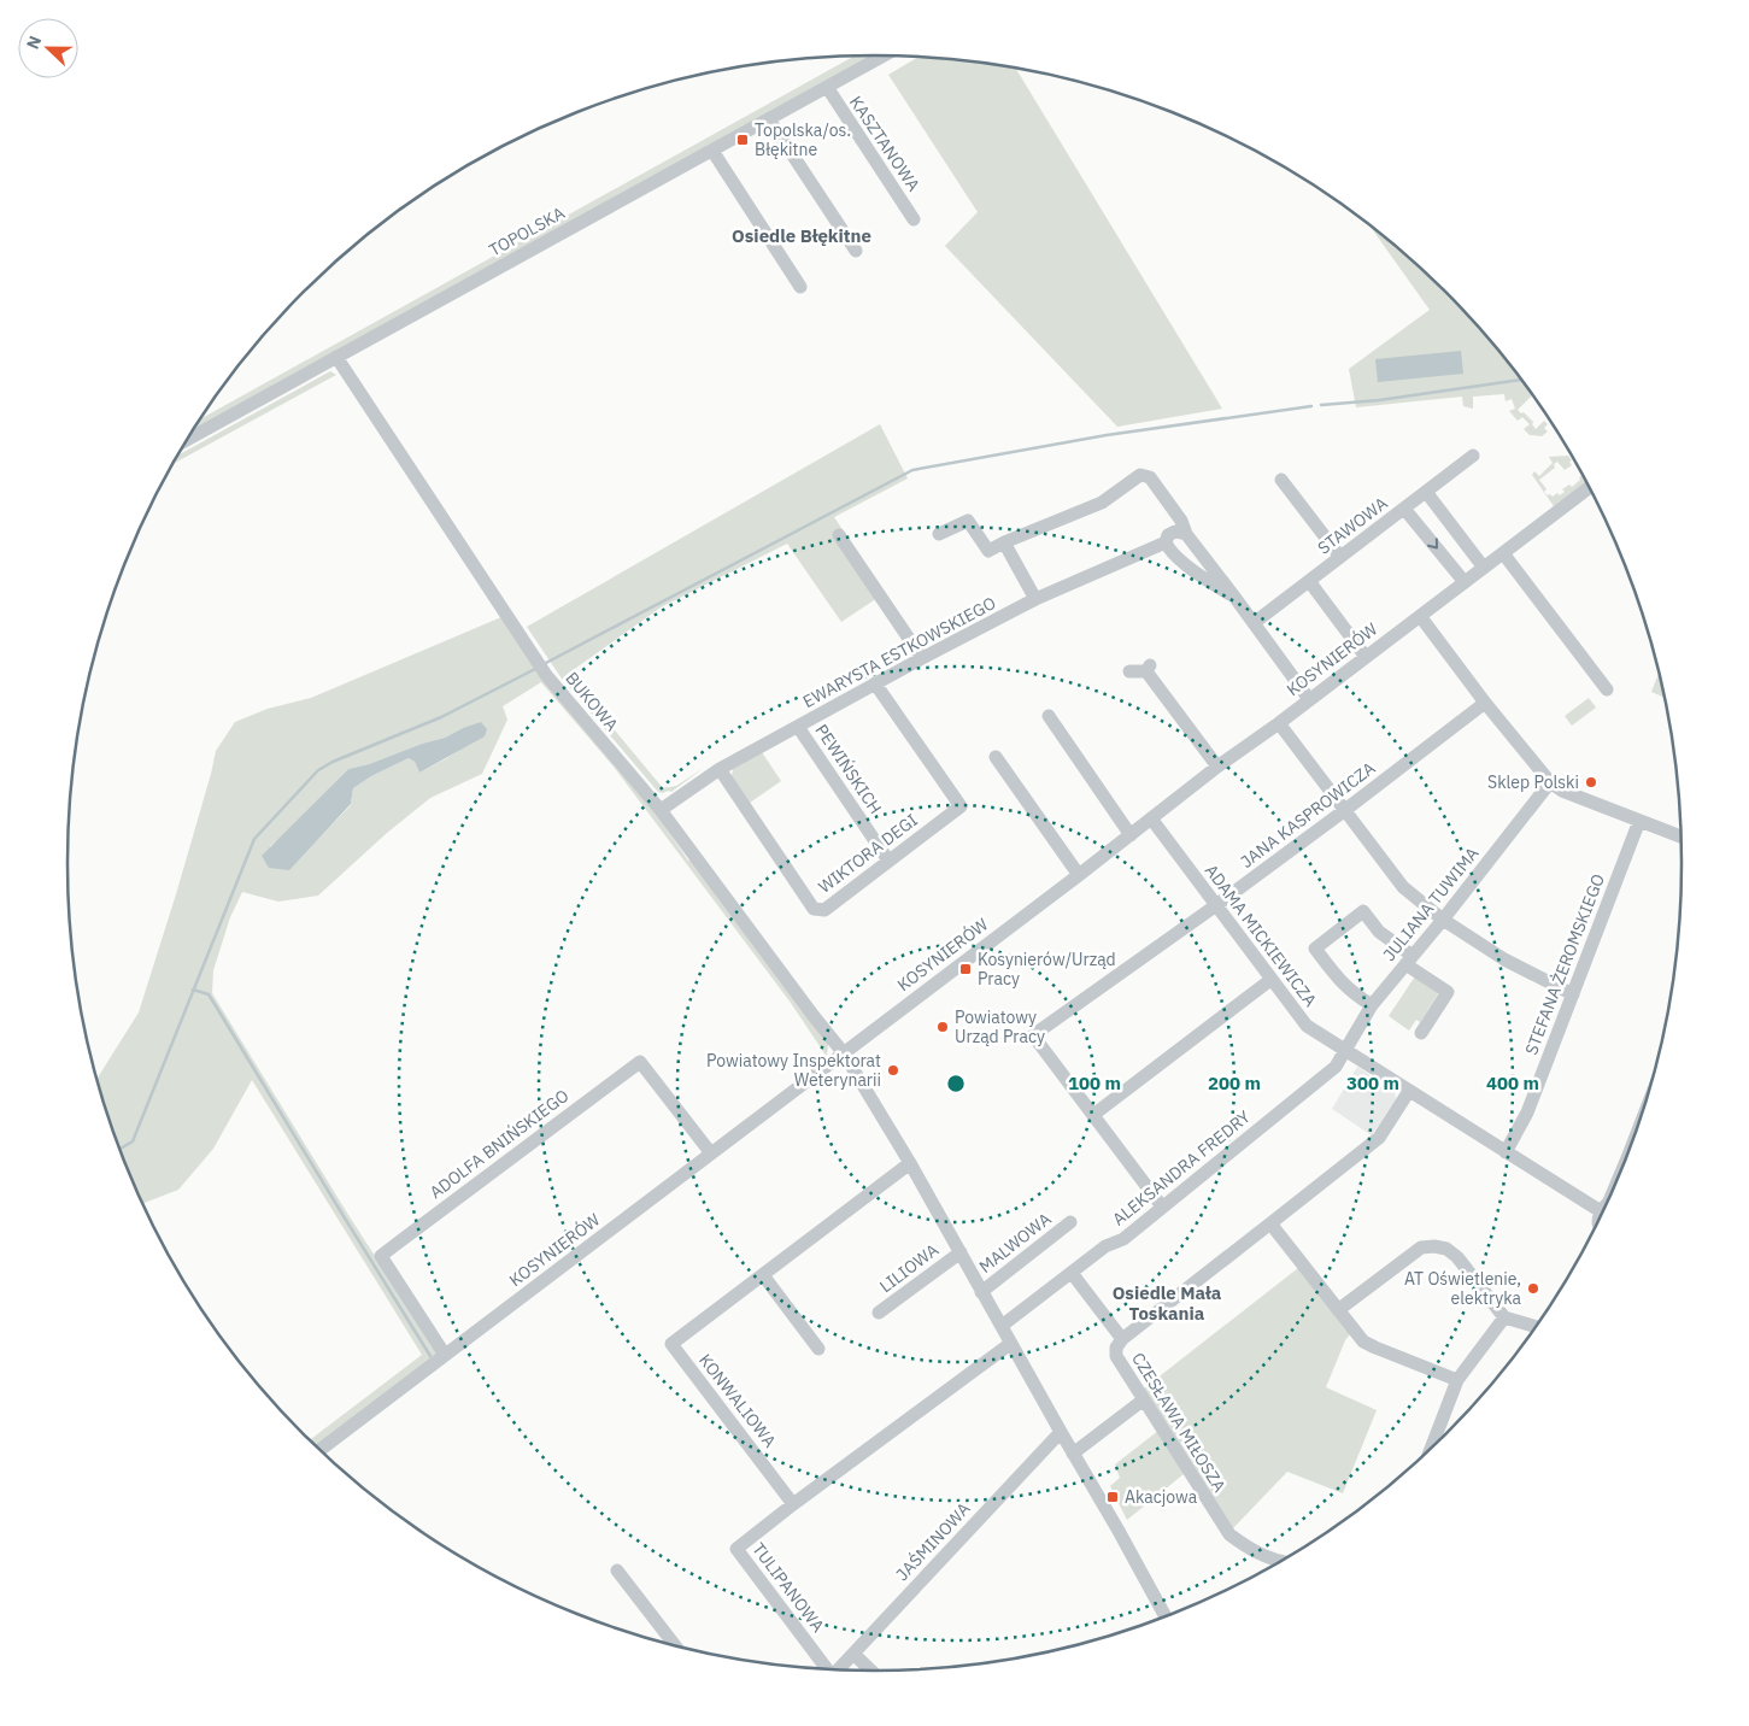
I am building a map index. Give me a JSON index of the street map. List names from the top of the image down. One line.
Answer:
{"streets":{"street":["KASZTANOWA","TOPOLSKA","STAWOWA","EWARYSTA ESTKOWSKIEGO","KOSYNIERÓW","BUKOWA","PEWIŃSKICH","JANA KASPROWICZA","WIKTORA DEGI","JULIANA TUWIMA","ADAMA MICKIEWICZA","STEFANA ŻEROMSKIEGO","ADOLFA BNIŃSKIEGO","ALEKSANDRA FREDRY","MALWOWA","LILIOWA","KONWALIOWA","CZESŁAWA MIŁOSZA","JAŚMINOWA","TULIPANOWA"]},"crossings":[["KASZTANOWA","TOPOLSKA"],["TOPOLSKA","BUKOWA"],["EWARYSTA ESTKOWSKIEGO","BUKOWA"],["EWARYSTA ESTKOWSKIEGO","PEWIŃSKICH"],["EWARYSTA ESTKOWSKIEGO","WIKTORA DEGI"],["KOSYNIERÓW","BUKOWA"],["KOSYNIERÓW","ADAMA MICKIEWICZA"],["KOSYNIERÓW","ADOLFA BNIŃSKIEGO"],["PEWIŃSKICH","WIKTORA DEGI"],["JANA KASPROWICZA","ADAMA MICKIEWICZA"],["JULIANA TUWIMA","ADAMA MICKIEWICZA"],["JULIANA TUWIMA","ALEKSANDRA FREDRY"],["ADAMA MICKIEWICZA","STEFANA ŻEROMSKIEGO"],["ADAMA MICKIEWICZA","ALEKSANDRA FREDRY"],["ALEKSANDRA FREDRY","CZESŁAWA MIŁOSZA"],["KONWALIOWA","TULIPANOWA"]],"districts":["Osiedle Błękitne","Osiedle Mała Toskania"],"places":{"transit":["Topolska/os. Błękitne","Kosynierów/Urząd Pracy","Akacjowa"],"other":["Sklep Polski","Powiatowy Urząd Pracy","Powiatowy Inspektorat Weterynarii","AT Oświetlenie, elektryka"]},"north":"left","rings":["100 m","200 m","300 m","400 m"]}
